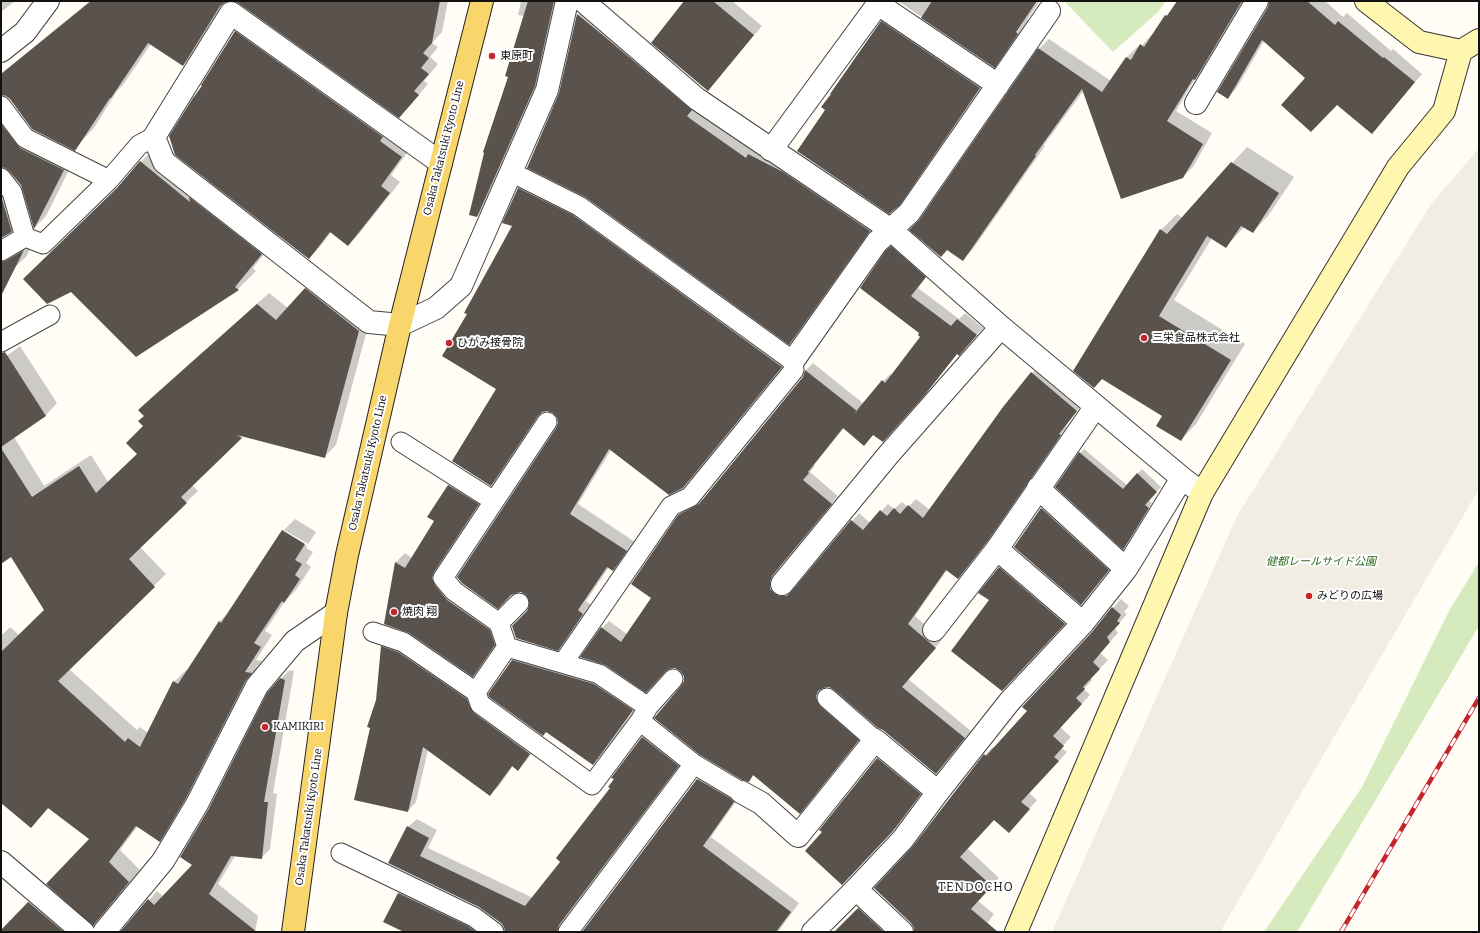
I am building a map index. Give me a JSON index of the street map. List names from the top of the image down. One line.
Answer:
{"streets":{"main road":["Osaka Takatsuki Kyoto Line"]},"districts":["TENDOCHO"],"parks":["健都レールサイド公園"],"places":["東原町","三栄食品株式会社","ひがみ接骨院","みどりの広場","焼肉 翔","KAMIKIRI"]}
